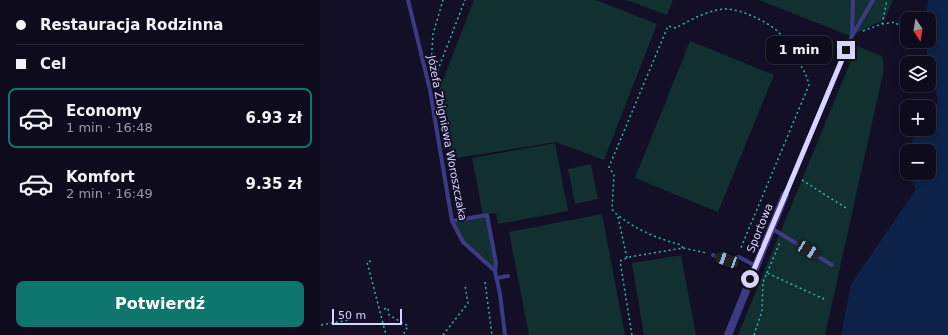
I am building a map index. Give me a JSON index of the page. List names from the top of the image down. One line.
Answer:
{"streets":{"street":["Sportowa"],"lane":["Józefa Zbigniewa Woroszczaka"]},"scale_bar":"50 m","north":"bottom","page":{"banner":["Restauracja Rodzinna","Cel"],"map_buttons":["+","−"],"bubble":"1 min","list":[{"name":"Economy","note":"1 min · 16:48","value":"6.93 zł"},{"name":"Komfort","note":"2 min · 16:49","value":"9.35 zł"}],"buttons":"Potwierdź","scale":"50 m"}}
